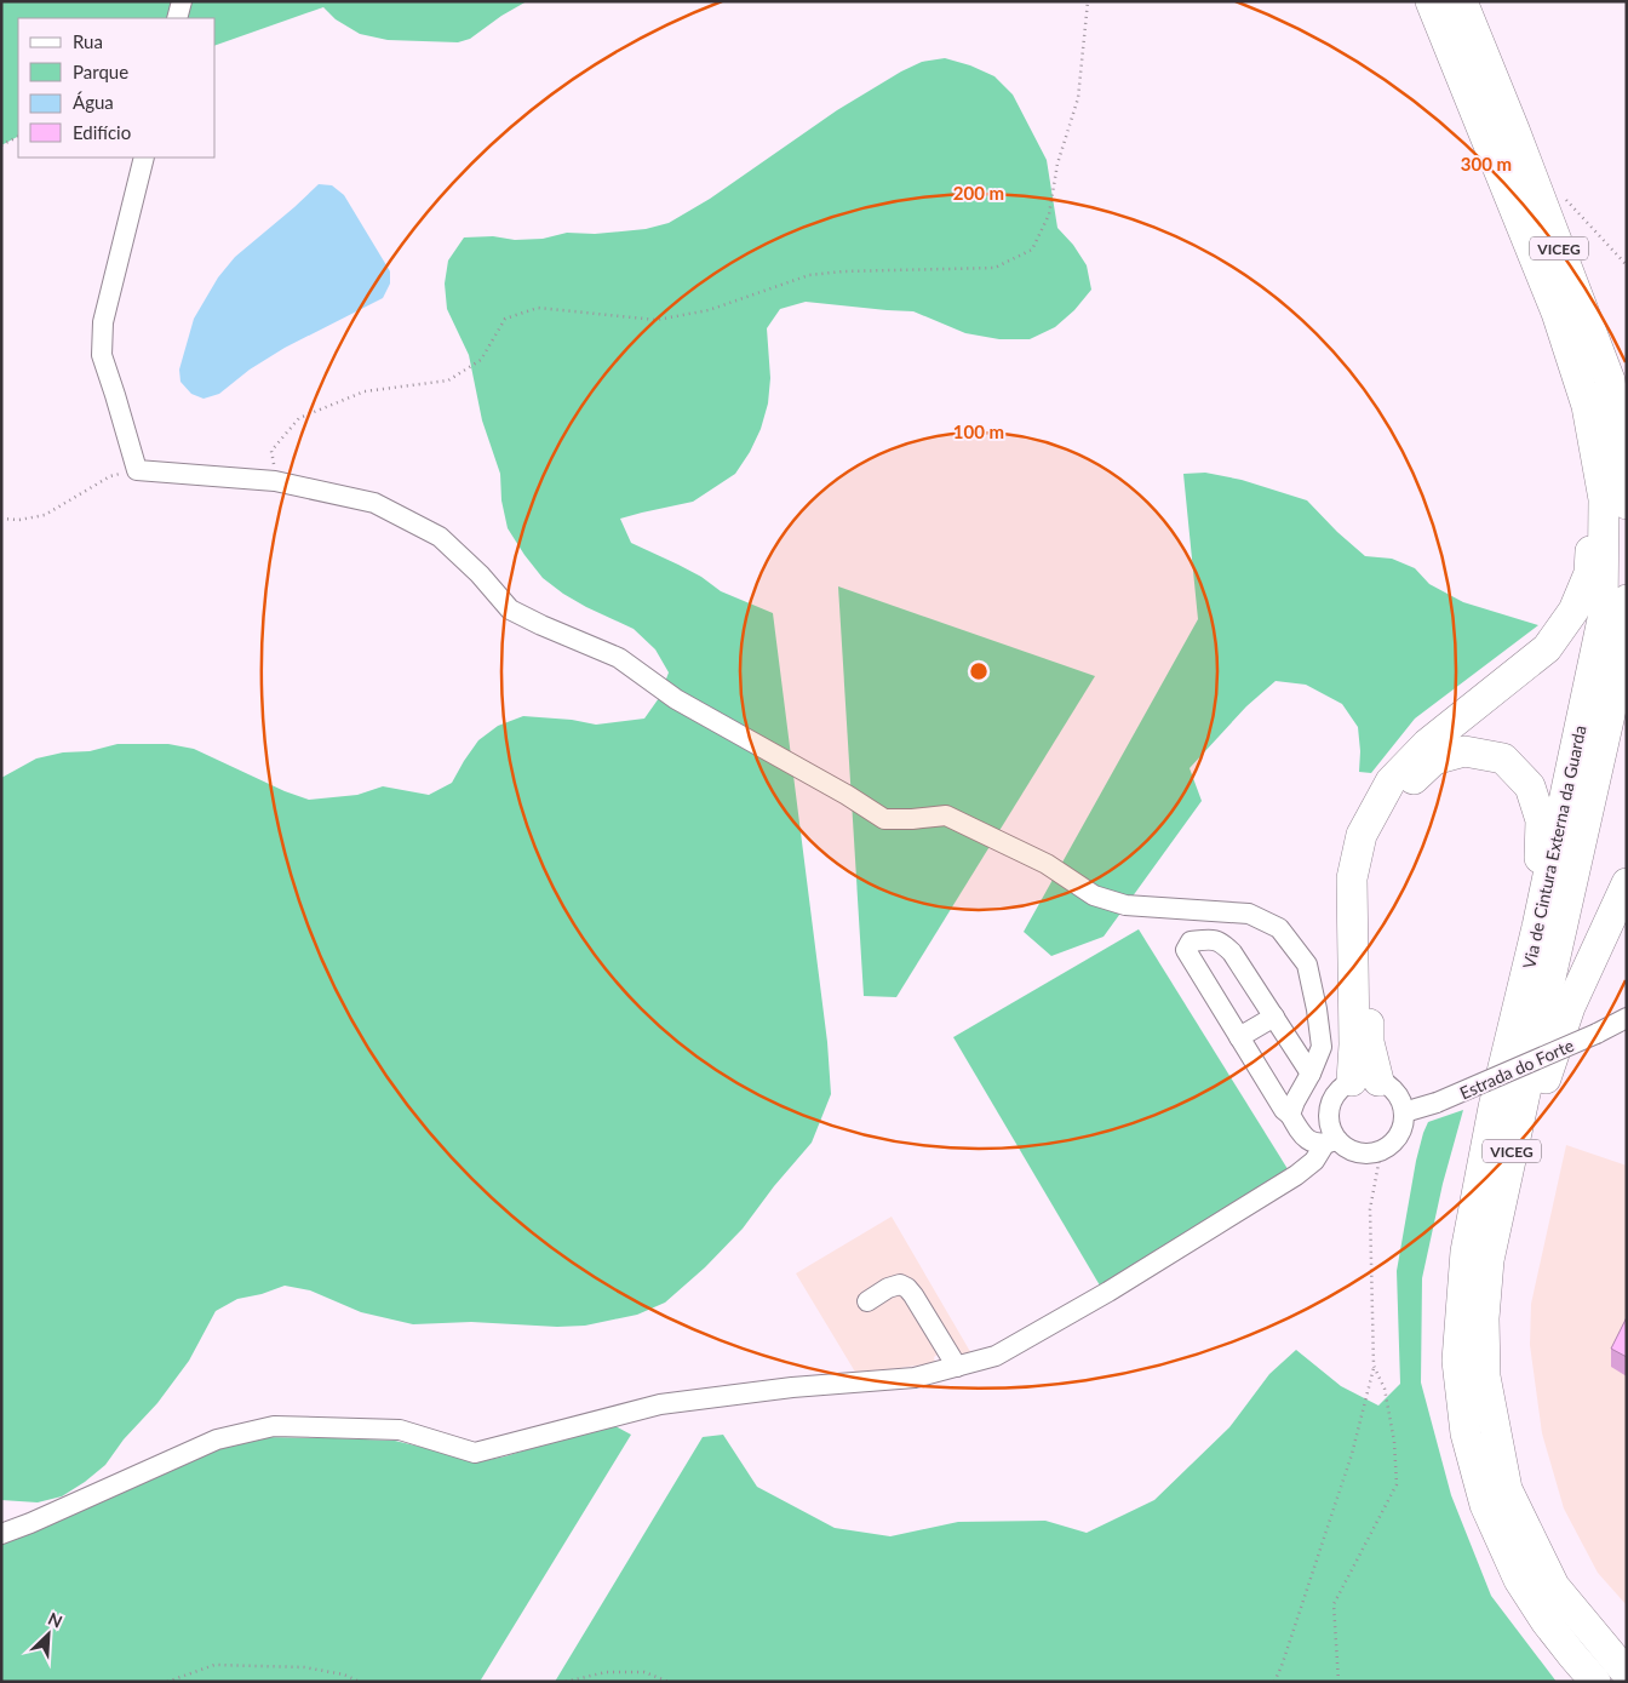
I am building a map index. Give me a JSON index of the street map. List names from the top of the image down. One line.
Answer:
{"streets":{"highway":["VICEG","Via de Cintura Externa da Guarda"],"street":["Estrada do Forte"]},"legend":["Rua","Parque","Água","Edifício"],"north":"top right","rings":["300 m","200 m","100 m"]}
